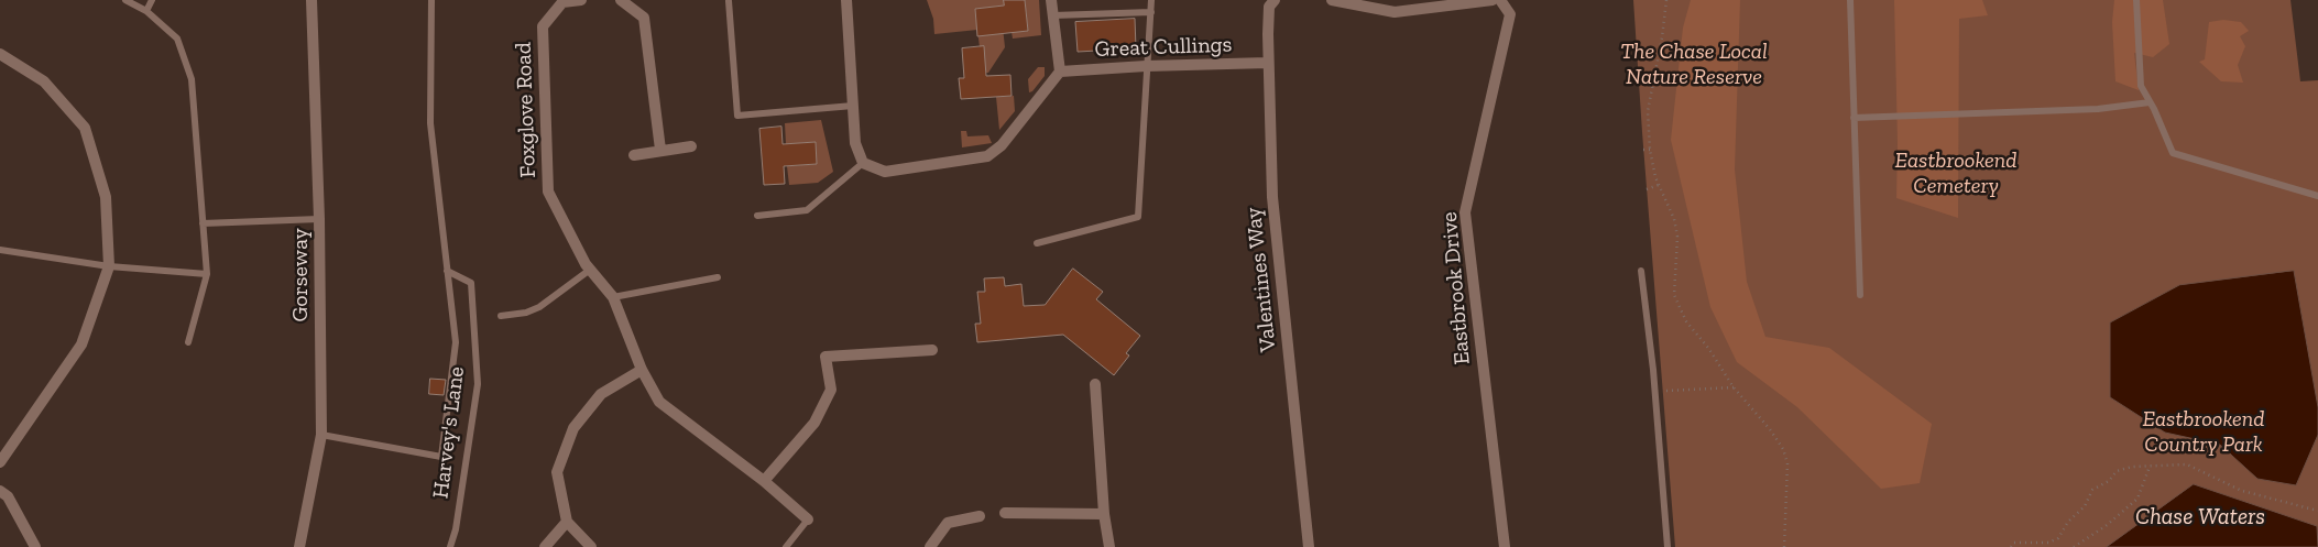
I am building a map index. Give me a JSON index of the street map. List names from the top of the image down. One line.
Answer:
{"streets":{"street":["Great Cullings","Foxglove Road","Gorseway","Valentines Way","Eastbrook Drive"],"lane":["Harvey's Lane"]},"crossings":[["Great Cullings","Valentines Way"]],"water":["Chase Waters"],"parks":["The Chase Local Nature Reserve","Eastbrookend Cemetery","Eastbrookend Country Park"]}
